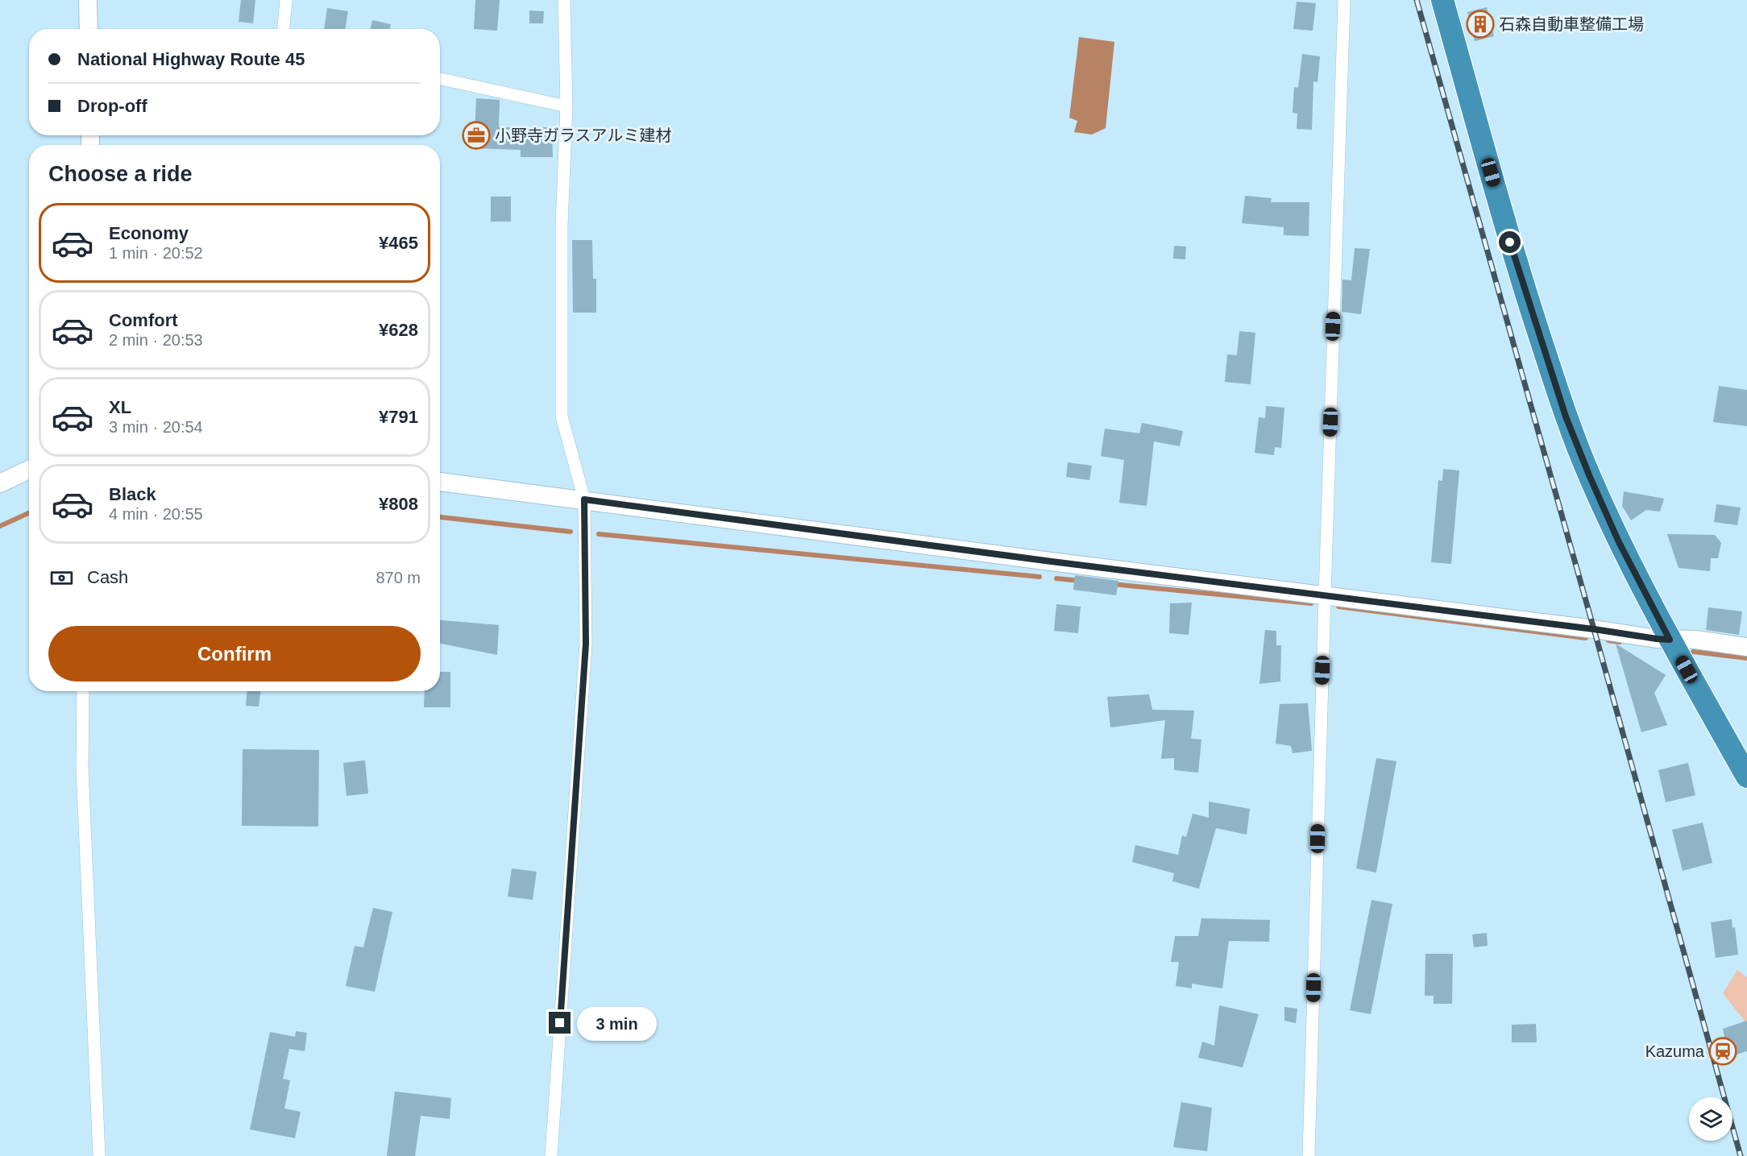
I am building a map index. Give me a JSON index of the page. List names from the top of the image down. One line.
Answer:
{"places":{"building":["石森自動車整備工場"],"office":["小野寺ガラスアルミ建材"],"station":["Kazuma"]},"page":{"banner":["National Highway Route 45","Drop-off"],"heading":"Choose a ride","list":[{"name":"Economy","note":"1 min · 20:52","value":"¥465"},{"name":"Comfort","note":"2 min · 20:53","value":"¥628"},{"name":"XL","note":"3 min · 20:54","value":"¥791"},{"name":"Black","note":"4 min · 20:55","value":"¥808"}],"pay":["Cash","870 m"],"buttons":"Confirm","bubble":"3 min"}}
